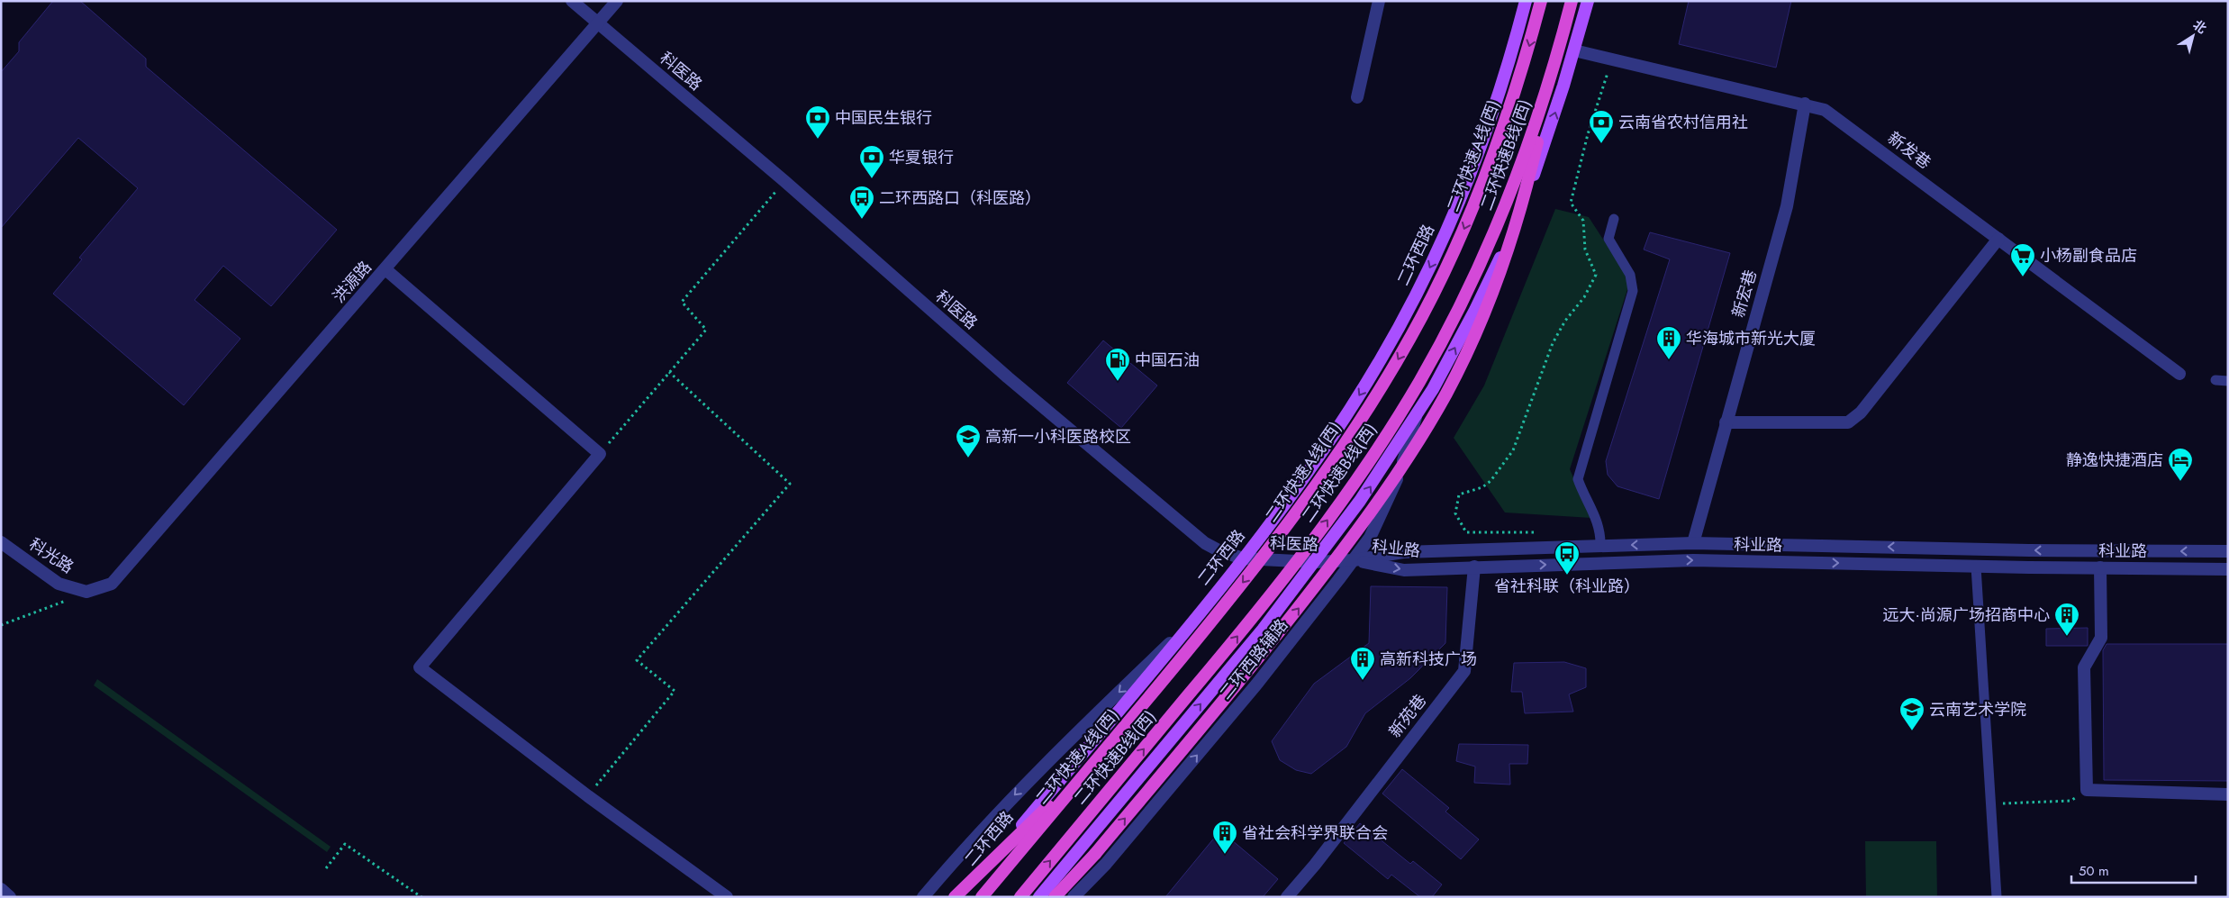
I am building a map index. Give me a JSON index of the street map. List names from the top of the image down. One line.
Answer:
{"streets":{"highway":["二环快速B线(西)","二环快速A线(西)"],"main road":["二环西路"],"street":["科医路","新发巷","洪源路","新宏巷","科业路","科光路","二环西路辅路","新苑巷"]},"crossings":[["科医路","二环西路"],["科医路","洪源路"],["科医路","科业路"],["科医路","二环西路辅路"],["新发巷","新宏巷"],["洪源路","科光路"],["新宏巷","科业路"],["科业路","二环西路辅路"],["科业路","新苑巷"]],"places":{"bank":["中国民生银行","云南省农村信用社","华夏银行"],"bus stop":["二环西路口（科医路）","省社科联（科业路）"],"supermarket":["小杨副食品店"],"building":["华海城市新光大厦","远大·尚源广场招商中心","高新科技广场","省社会科学界联合会"],"fuel station":["中国石油"],"school or university":["高新一小科医路校区","云南艺术学院"],"hotel":["静逸快捷酒店"]},"scale_bar":"50 m","north":"top right"}
